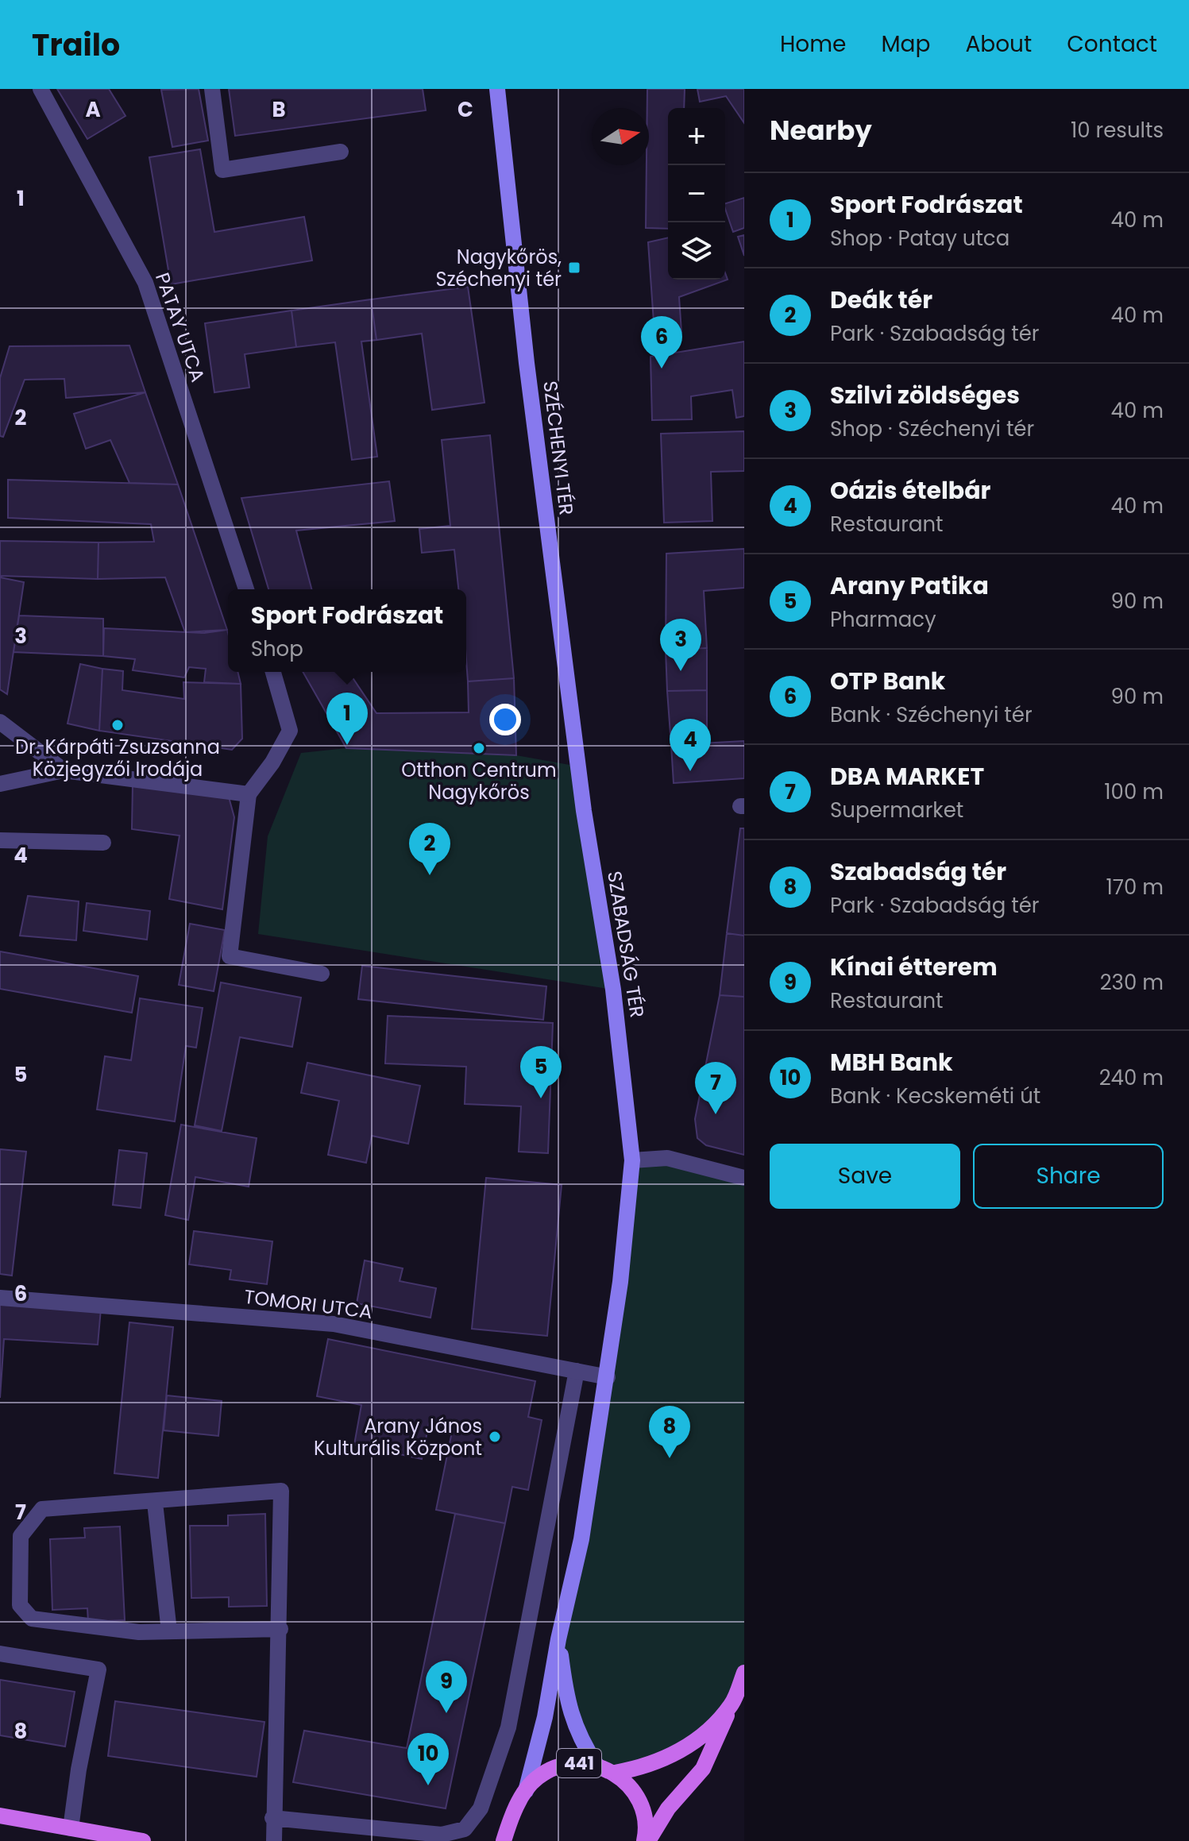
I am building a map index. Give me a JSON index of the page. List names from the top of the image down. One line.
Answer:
{"streets":{"main road":["SZÉCHENYI TÉR","SZABADSÁG TÉR","441"],"street":["PATAY UTCA","TOMORI UTCA"]},"crossings":[["SZÉCHENYI TÉR","SZABADSÁG TÉR"],["SZABADSÁG TÉR","TOMORI UTCA"],["SZABADSÁG TÉR","441"]],"places":{"transit":["Nagykőrös, Széchenyi tér"],"other":["Dr. Kárpáti Zsuzsanna Közjegyzői Irodája","Otthon Centrum Nagykőrös","Arany János Kulturális Központ"]},"north":"right","page":{"header":"Trailo","nav":["Home","Map","About","Contact"],"heading":["Nearby","10 results"],"map_buttons":["+","−"],"list":[{"mark":"1","name":"Sport Fodrászat","note":"Shop · Patay utca","value":"40 m"},{"mark":"2","name":"Deák tér","note":"Park · Szabadság tér","value":"40 m"},{"mark":"3","name":"Szilvi zöldséges","note":"Shop · Széchenyi tér","value":"40 m"},{"mark":"4","name":"Oázis ételbár","note":"Restaurant","value":"40 m"},{"mark":"5","name":"Arany Patika","note":"Pharmacy","value":"90 m"},{"mark":"6","name":"OTP Bank","note":"Bank · Széchenyi tér","value":"90 m"},{"mark":"7","name":"DBA MARKET","note":"Supermarket","value":"100 m"},{"mark":"8","name":"Szabadság tér","note":"Park · Szabadság tér","value":"170 m"},{"mark":"9","name":"Kínai étterem","note":"Restaurant","value":"230 m"},{"mark":"10","name":"MBH Bank","note":"Bank · Kecskeméti út","value":"240 m"}],"pins":["6","3","1","4","2","5","7","8","9","10"],"popup":["Sport Fodrászat","Shop"],"buttons":["Save","Share"]},"grid":{"columns":["A","B","C"],"rows":["1","2","3","4","5","6","7","8"]}}
